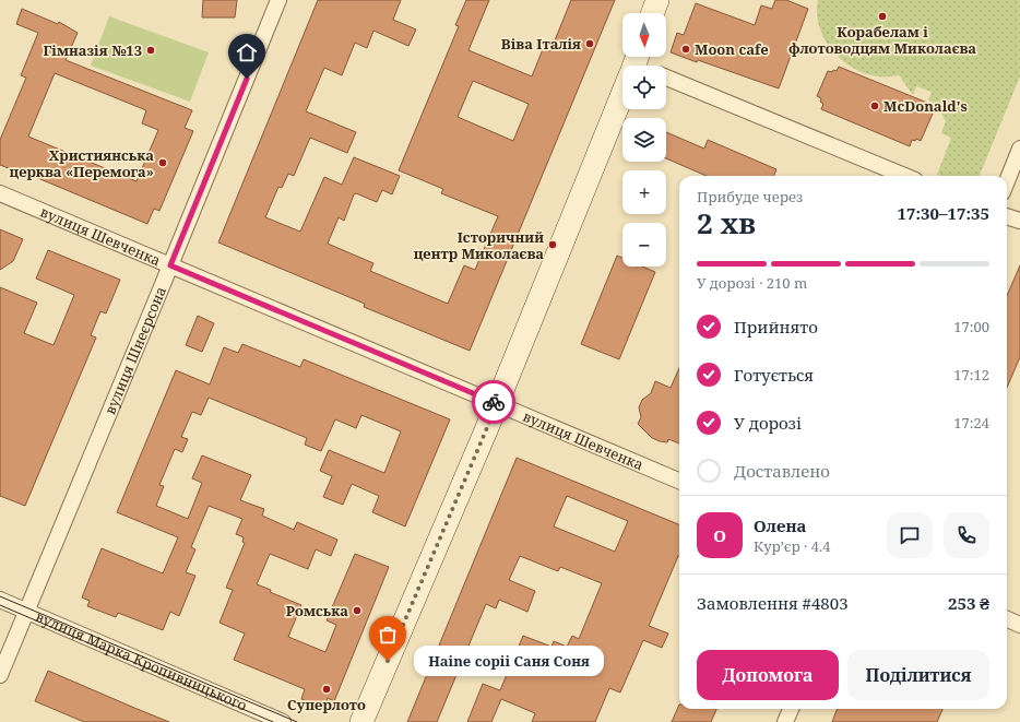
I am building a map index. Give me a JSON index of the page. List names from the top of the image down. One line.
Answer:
{"streets":{"street":["вулиця Шевченка","вулиця Шнеєрсона","вулиця Марка Кропивницького"]},"crossings":[["вулиця Шевченка","вулиця Шнеєрсона"],["вулиця Шнеєрсона","вулиця Марка Кропивницького"]],"places":["Корабелам і флотоводцям Миколаєва","Віва Італія","Moon cafe","Гімназія №13","McDonald's","Християнська церква «Перемога»","Історичний центр Миколаєва","Ромська","Haine copii Саня Соня","Суперлото"],"north":"bottom","page":{"map_buttons":["+","−"],"heading":["2 хв","Прибуде через","17:30–17:35"],"panel":["Олена","Кур’єр · 4.4","Замовлення #4803","253 ₴"],"bar":"У дорозі · 210 m","list":[["Прийнято","17:00"],["Готується","17:12"],["У дорозі","17:24"],"Доставлено"],"round":"О","buttons":["Допомога","Поділитися"],"bubble":"Haine copii Саня Соня"}}
